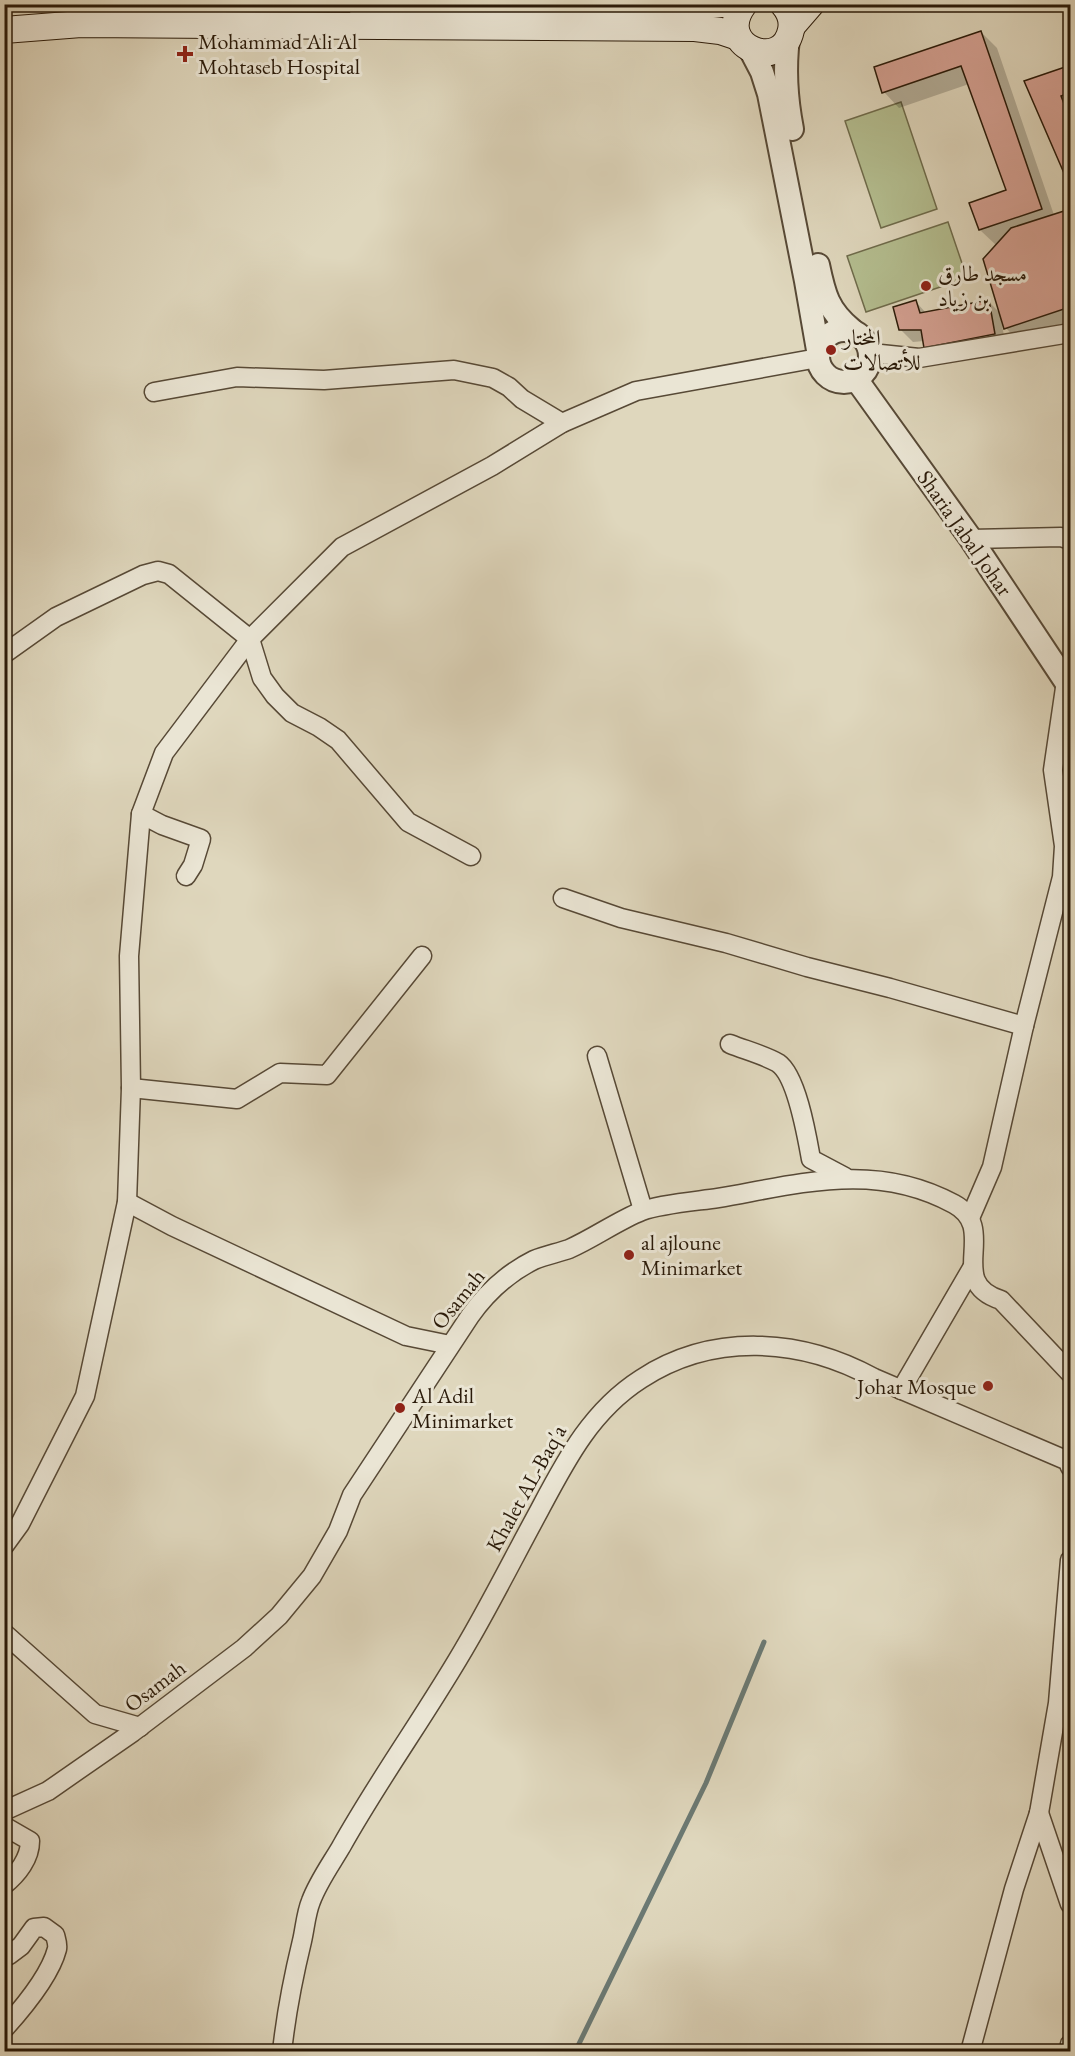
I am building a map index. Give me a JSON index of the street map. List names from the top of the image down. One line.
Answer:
{"streets":{"street":["Sharia Jabal Johar","Osamah","Khalet AL-Baq'a"]},"places":{"health":["Mohammad Ali Al Mohtaseb Hospital"],"other":["مسجد طارق بن زياد","المختار للأتصالات","al ajloune Minimarket","Johar Mosque","Al Adil Minimarket"]}}
